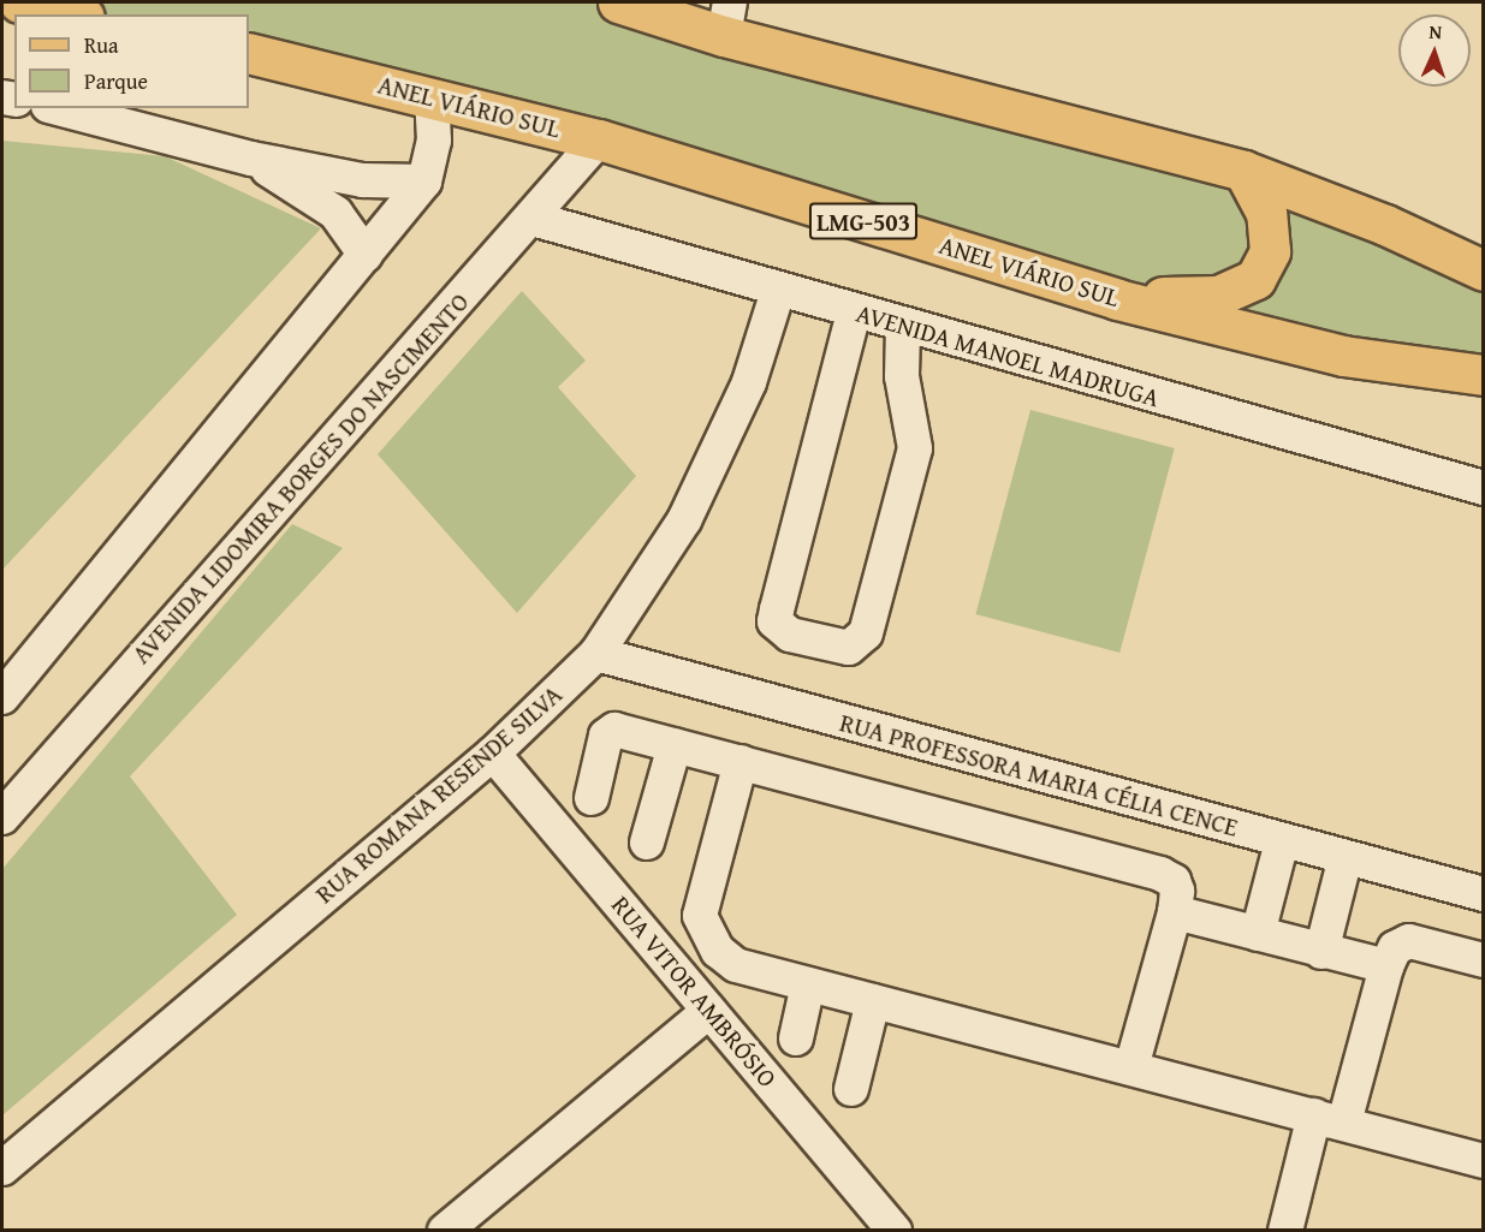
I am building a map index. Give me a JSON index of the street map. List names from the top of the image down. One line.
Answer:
{"streets":{"main road":["ANEL VIÁRIO SUL","LMG-503"],"street":["AVENIDA MANOEL MADRUGA","AVENIDA LIDOMIRA BORGES DO NASCIMENTO","RUA PROFESSORA MARIA CÉLIA CENCE","RUA ROMANA RESENDE SILVA","RUA VITOR AMBRÓSIO"]},"crossings":[["ANEL VIÁRIO SUL","AVENIDA LIDOMIRA BORGES DO NASCIMENTO"],["AVENIDA MANOEL MADRUGA","AVENIDA LIDOMIRA BORGES DO NASCIMENTO"],["AVENIDA MANOEL MADRUGA","RUA ROMANA RESENDE SILVA"],["RUA PROFESSORA MARIA CÉLIA CENCE","RUA ROMANA RESENDE SILVA"],["RUA ROMANA RESENDE SILVA","RUA VITOR AMBRÓSIO"]],"legend":["Rua","Parque"],"north":"top"}
